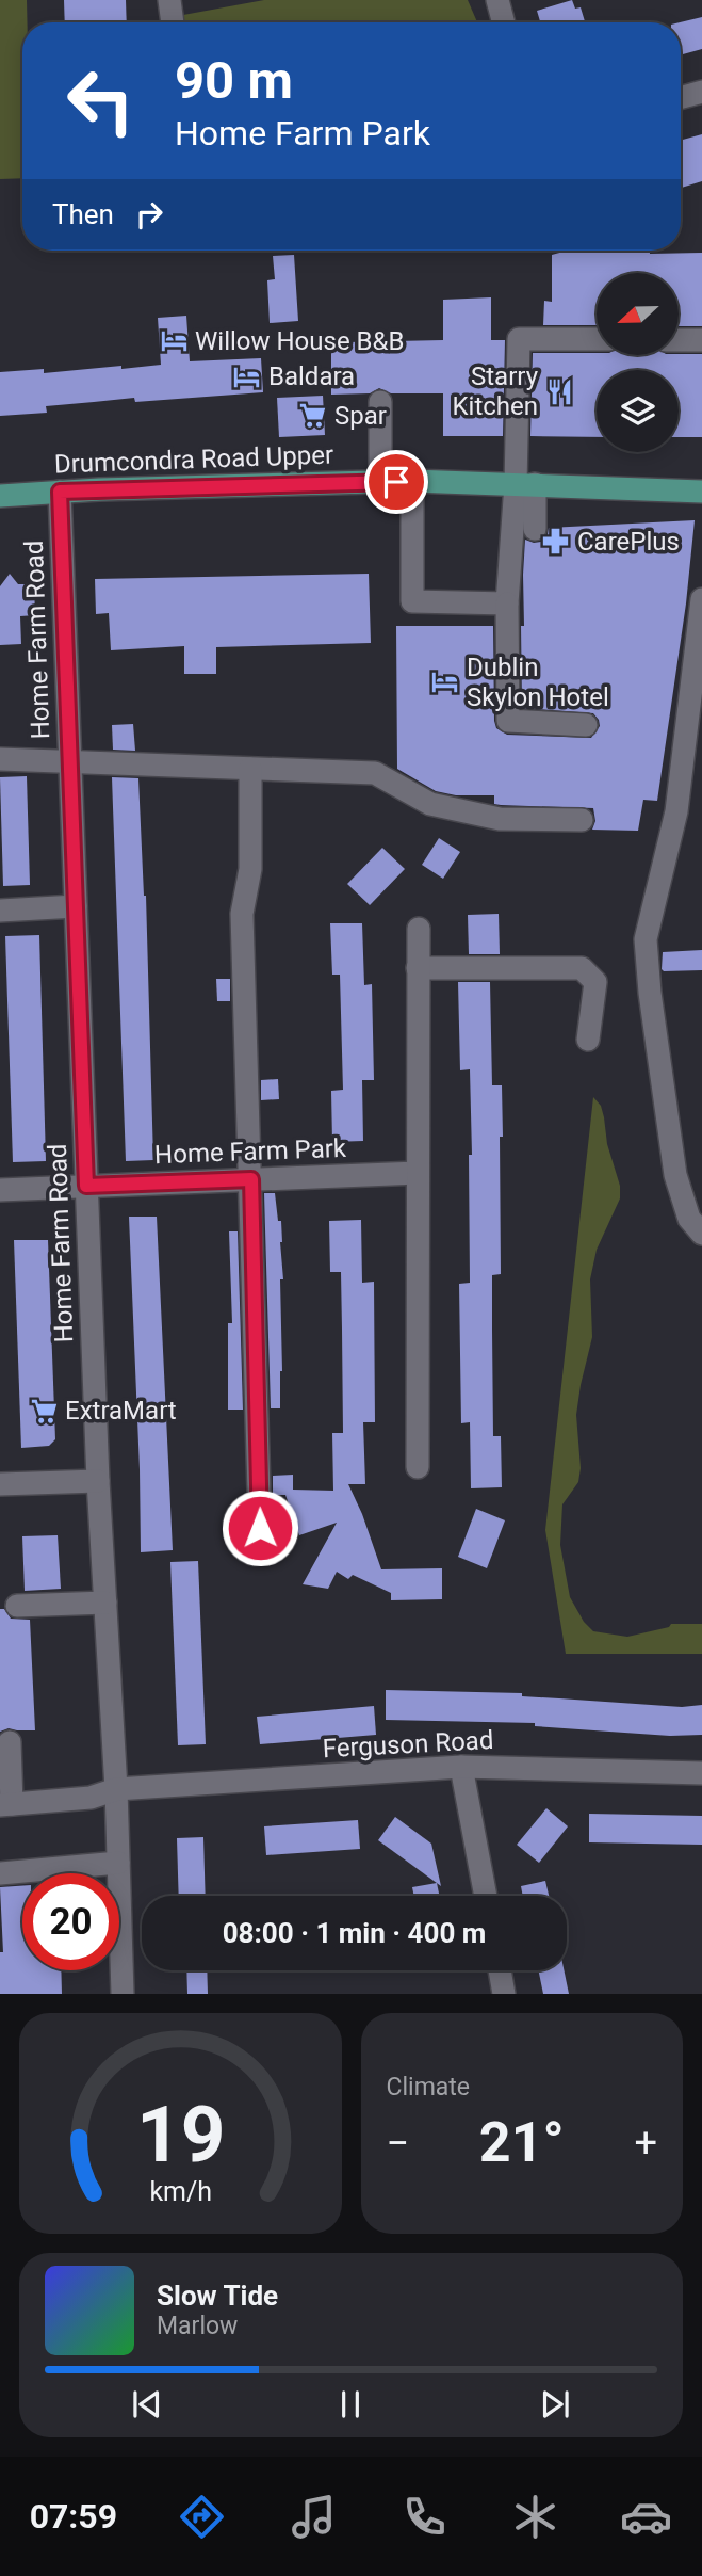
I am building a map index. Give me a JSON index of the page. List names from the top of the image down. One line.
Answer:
{"streets":{"main road":["Drumcondra Road Upper"],"street":["Home Farm Road","Home Farm Park","Ferguson Road"]},"crossings":[["Drumcondra Road Upper","Home Farm Road"],["Home Farm Road","Home Farm Park"],["Home Farm Road","Ferguson Road"]],"places":{"hotel":["Willow House B&B","Baldara","Dublin Skylon Hotel"],"restaurant":["Starry Kitchen"],"supermarket":["Spar","ExtraMart"],"pharmacy":["CarePlus"]},"north":"left","page":{"turn":["90 m","Home Farm Park"],"then":"Then","limit":"20","trip":"08:00 · 1 min · 400 m","tile":"Climate","heat":["−","21°","+"],"song":["Slow Tide","Marlow"],"tabs":"07:59","gauge":["19","km/h"]}}
